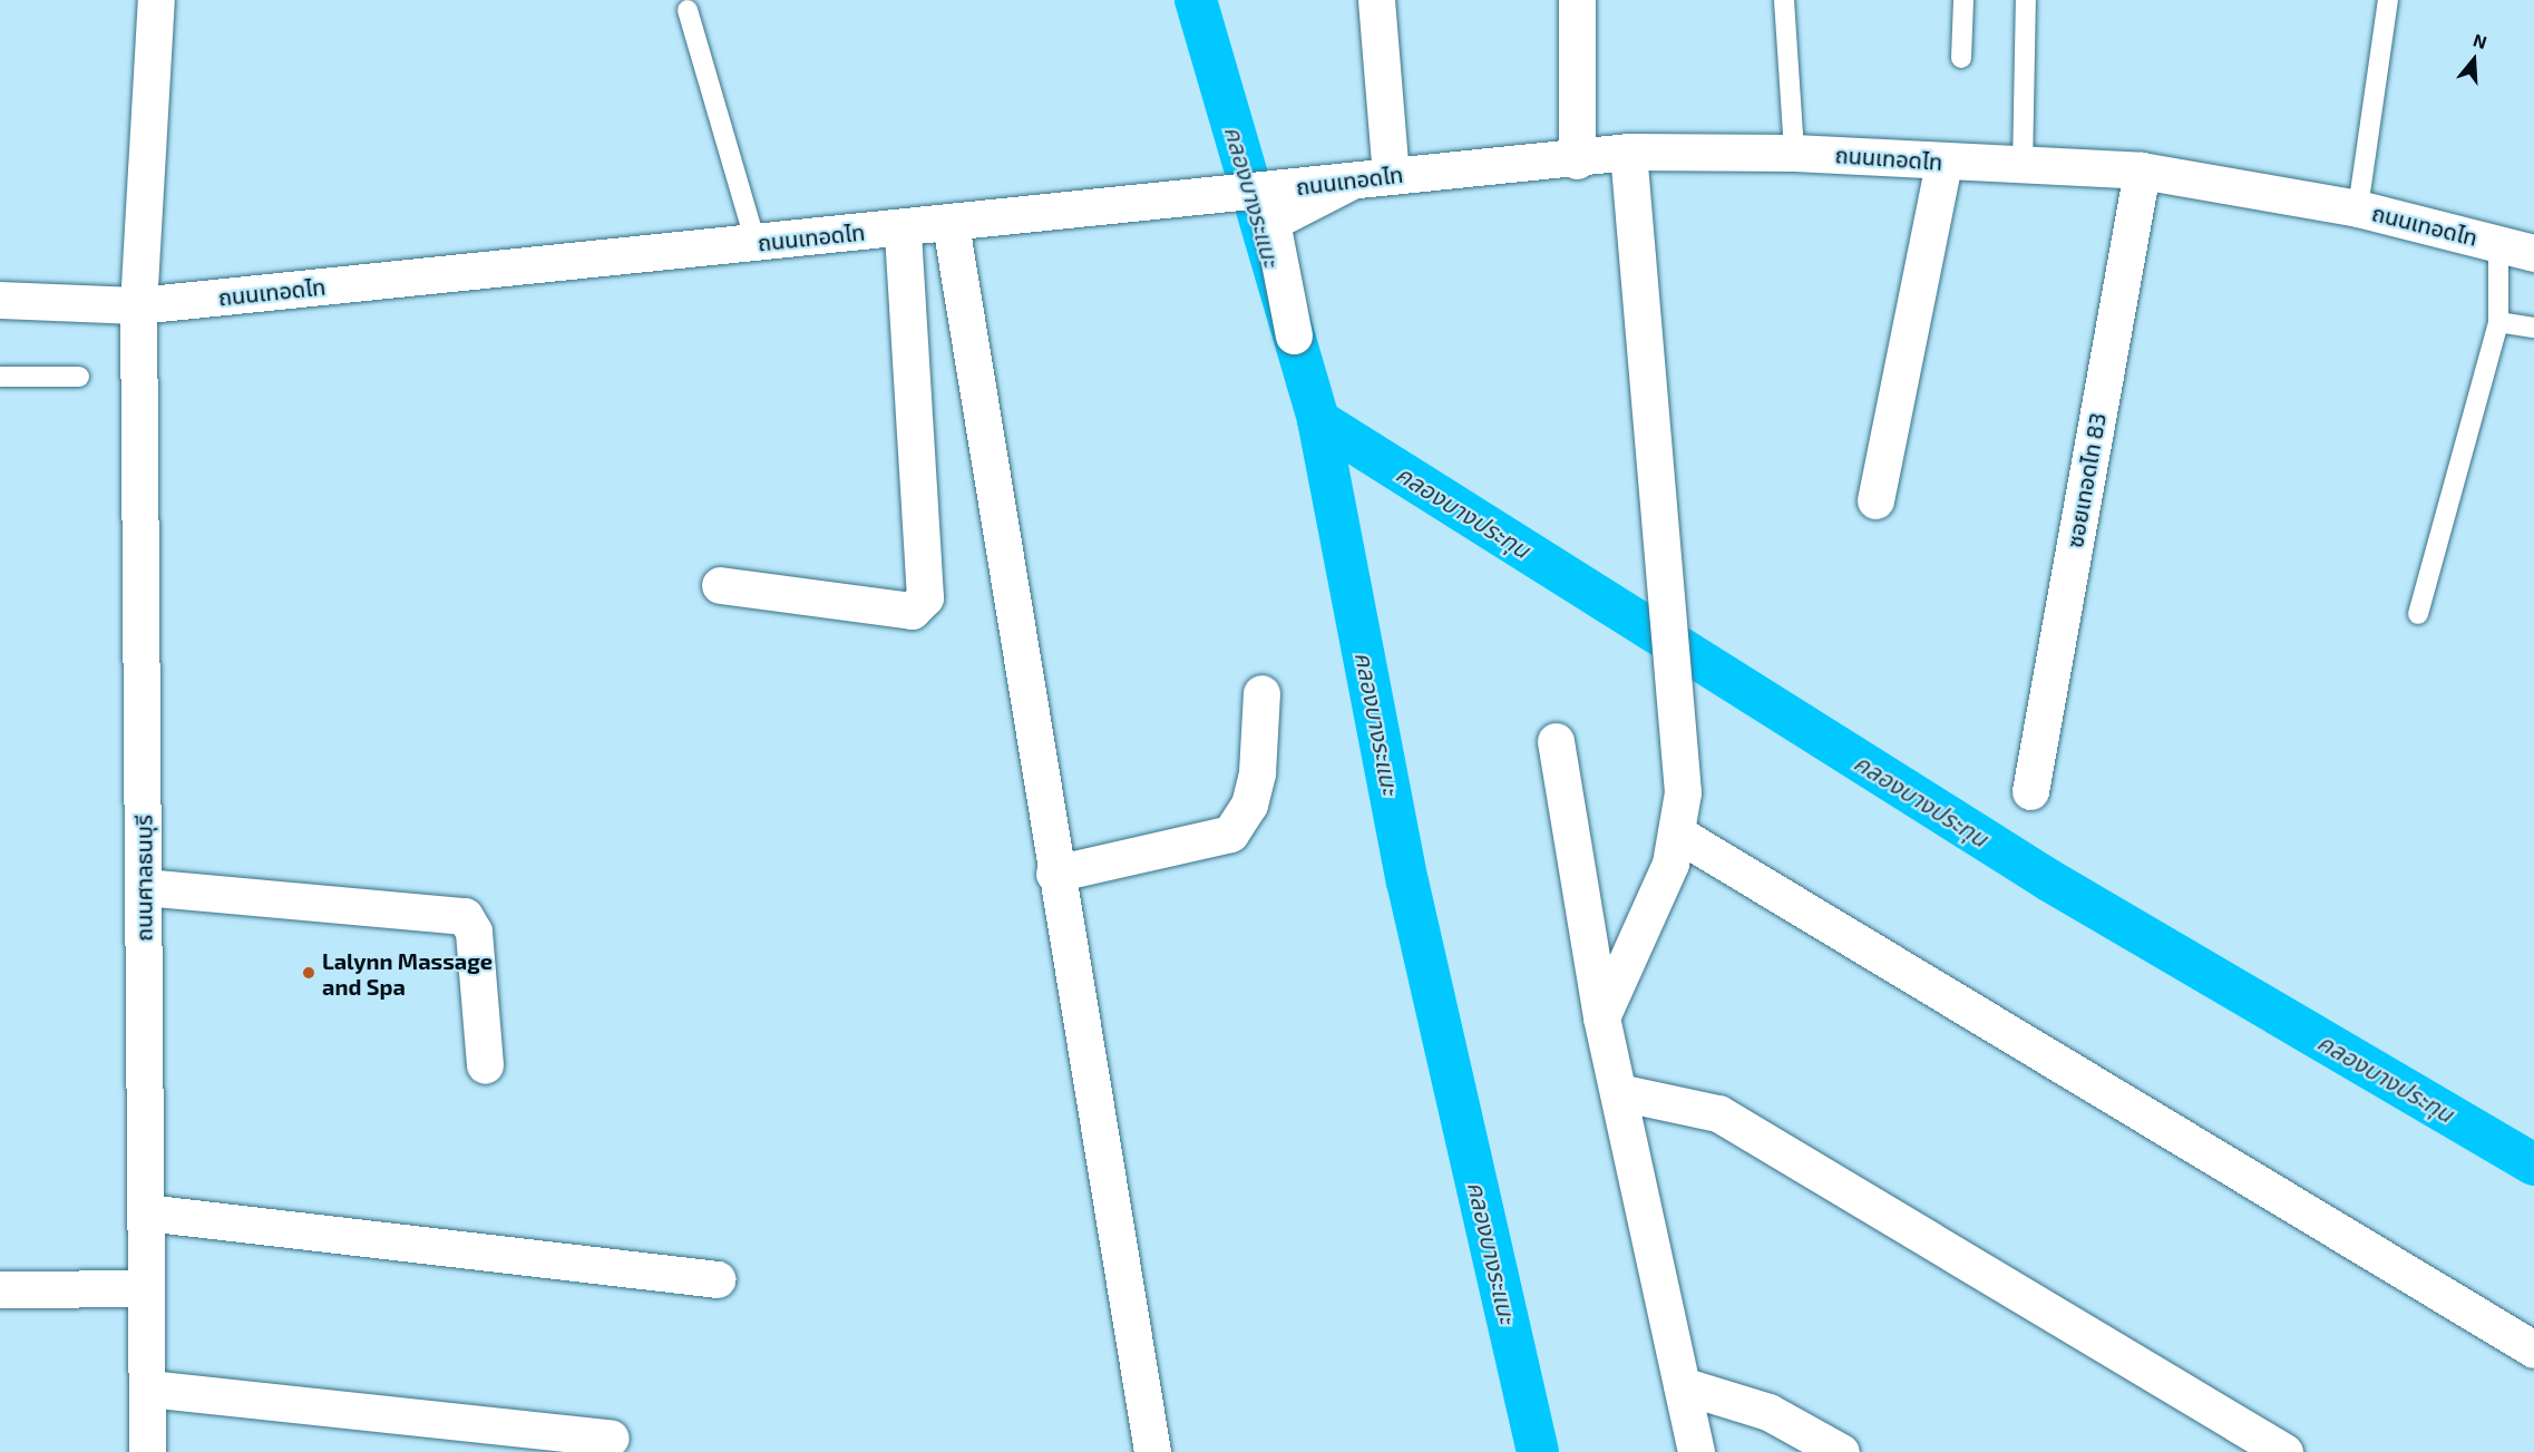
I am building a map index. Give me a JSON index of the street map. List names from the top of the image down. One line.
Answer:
{"streets":{"street":["ถนนเทอดไท","ซอยเทอดไท 83","ถนนศาลธนบุรี"]},"crossings":[["ถนนเทอดไท","ซอยเทอดไท 83"],["ถนนเทอดไท","ถนนศาลธนบุรี"]],"water":["คลองบางระแนะ","คลองบางประทุน"],"places":["Lalynn Massage and Spa"],"north":"top"}
